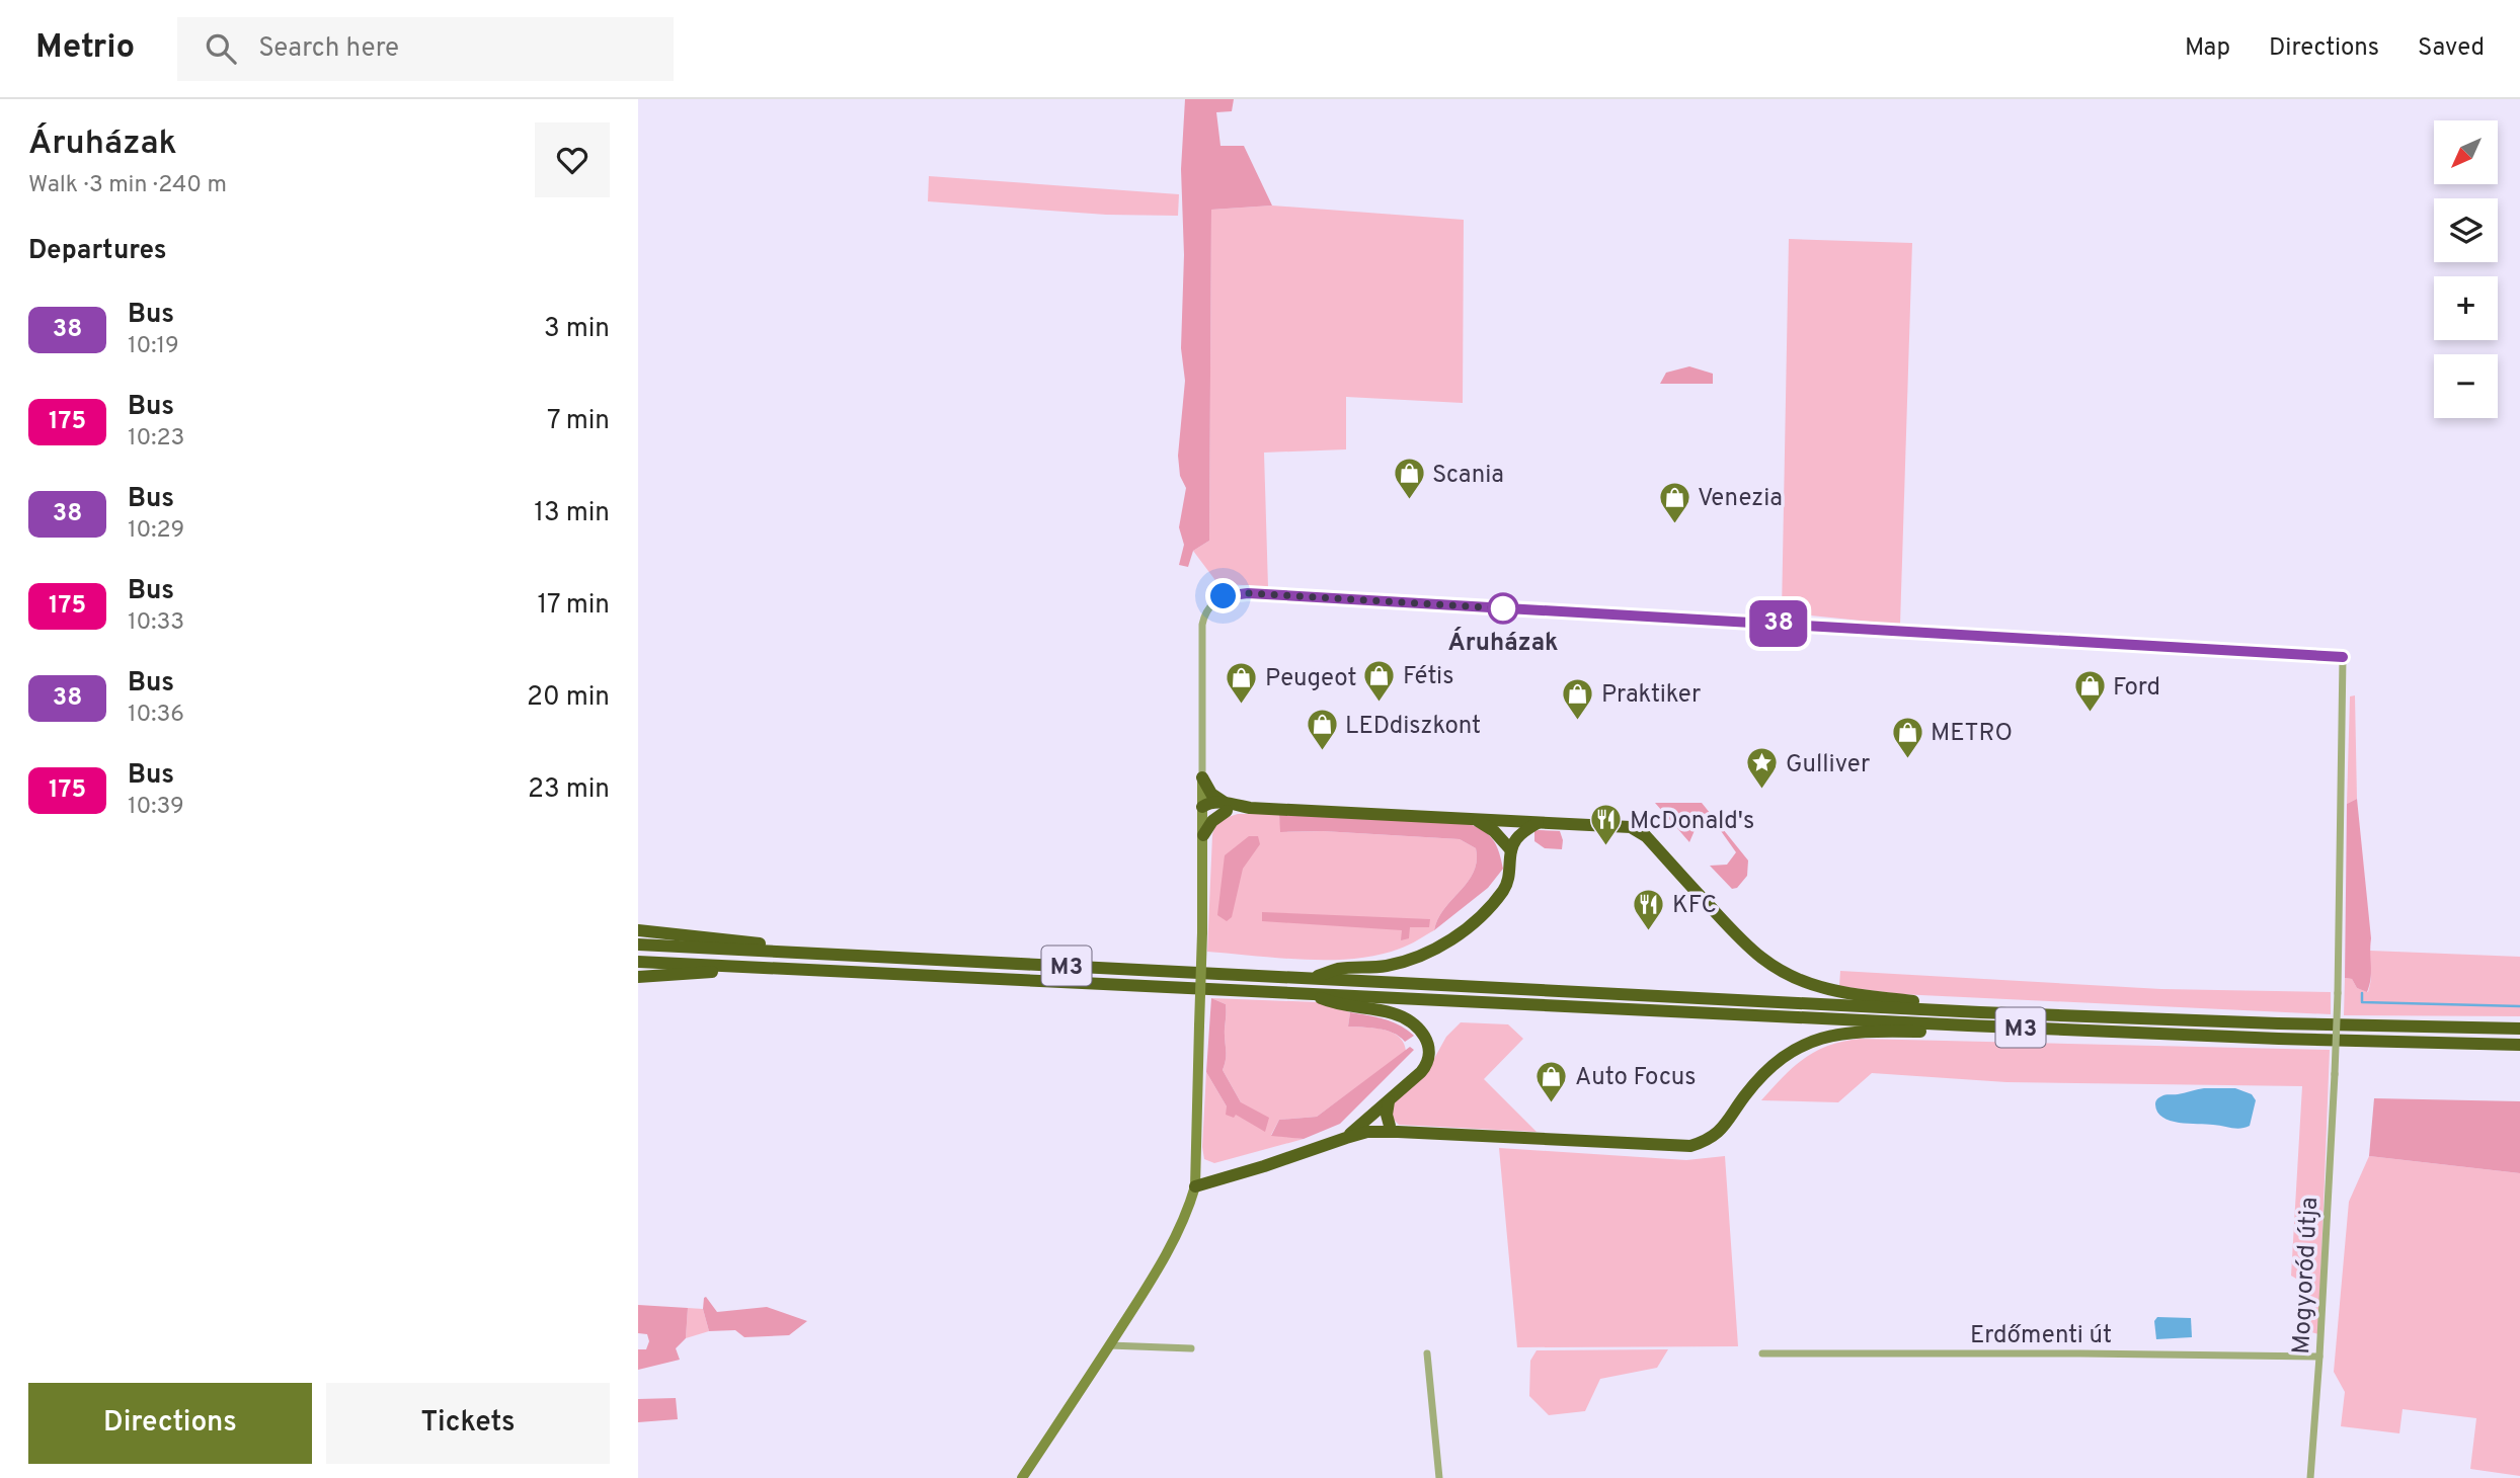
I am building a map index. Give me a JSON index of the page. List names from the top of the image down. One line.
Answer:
{"streets":{"highway":["M3"],"street":["Mogyoród útja","Erdőmenti út"]},"crossings":[["Mogyoród útja","Erdőmenti út"]],"places":{"shop":["Scania","Venezia","Fétis","Peugeot","Ford","Praktiker","LEDdiszkont","METRO","Auto Focus"],"other":["Áruházak"],"place":["Gulliver"],"restaurant":["McDonald's","KFC"]},"lines":["bus line 38"],"north":"bottom left","page":{"header":"Metrio","search":"Search here","nav":["Map","Directions","Saved"],"heading":[["Áruházak","Walk · 3 min · 240 m"],"Departures"],"on_map":"38","map_buttons":["+","−"],"list":[{"mark":"38","name":"Bus","note":"10:19","value":"3 min"},{"mark":"175","name":"Bus","note":"10:23","value":"7 min"},{"mark":"38","name":"Bus","note":"10:29","value":"13 min"},{"mark":"175","name":"Bus","note":"10:33","value":"17 min"},{"mark":"38","name":"Bus","note":"10:36","value":"20 min"},{"mark":"175","name":"Bus","note":"10:39","value":"23 min"}],"buttons":["Directions","Tickets"]}}
